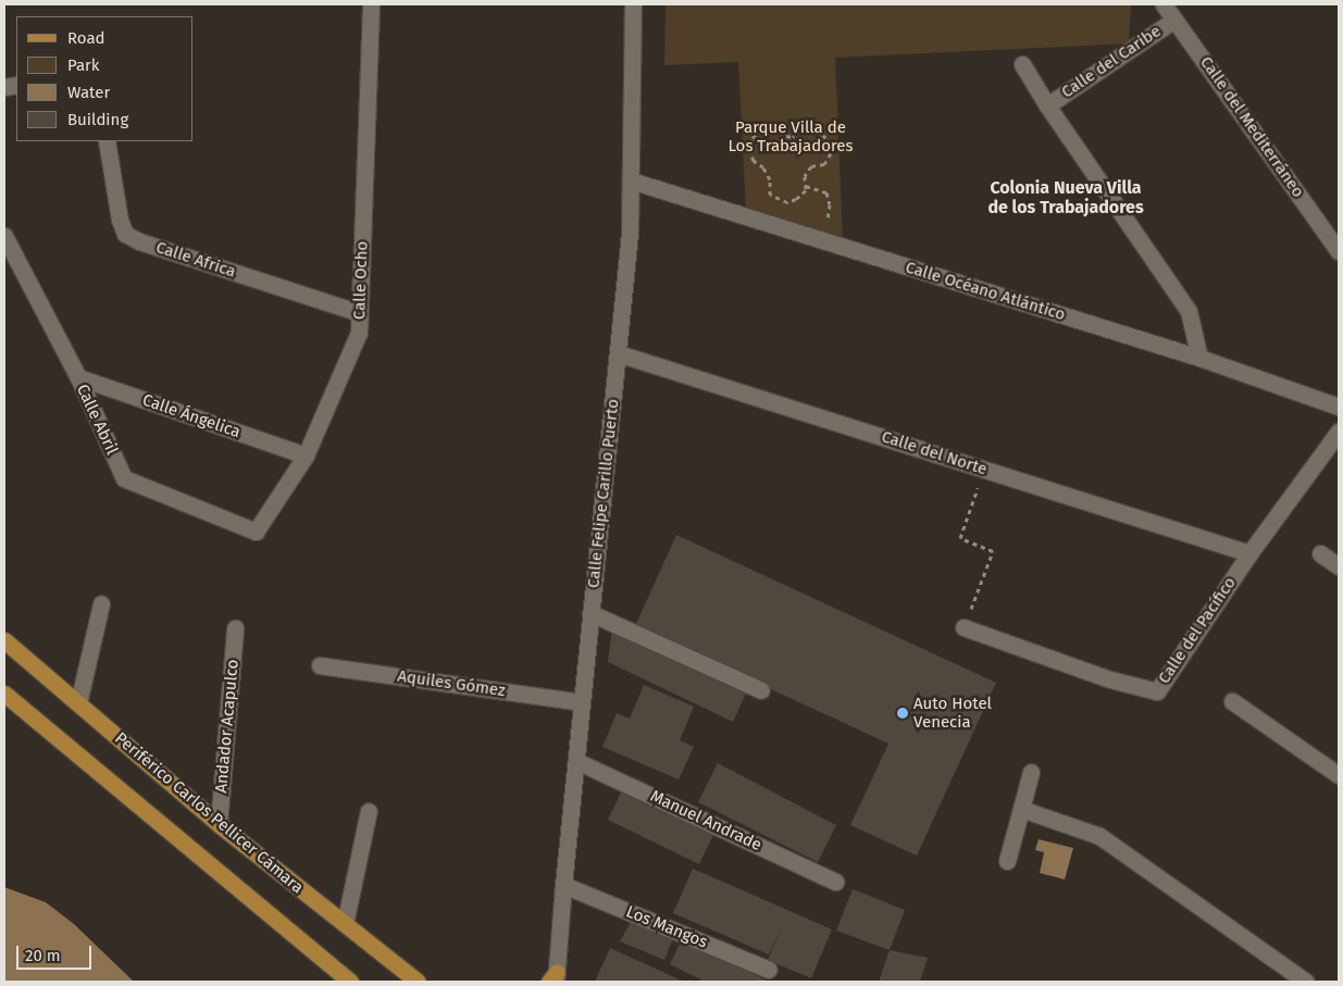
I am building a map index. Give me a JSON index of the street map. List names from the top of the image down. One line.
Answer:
{"streets":{"main road":["Periférico Carlos Pellicer Cámara"],"street":["Calle del Caribe","Calle del Mediterráneo","Calle Africa","Calle Ocho","Calle Océano Atlántico","Calle Ángelica","Calle Abril","Calle del Norte","Calle Felipe Carillo Puerto","Calle del Pacífico","Aquiles Gómez","Andador Acapulco","Manuel Andrade","Los Mangos"]},"crossings":[["Calle del Caribe","Calle del Mediterráneo"],["Calle del Caribe","Calle Océano Atlántico"],["Calle Africa","Calle Ocho"],["Calle Ocho","Calle Ángelica"],["Calle Ocho","Calle Abril"],["Calle Océano Atlántico","Calle Felipe Carillo Puerto"],["Calle Ángelica","Calle Abril"],["Calle del Norte","Calle Felipe Carillo Puerto"],["Calle del Norte","Calle del Pacífico"],["Calle Felipe Carillo Puerto","Aquiles Gómez"],["Calle Felipe Carillo Puerto","Manuel Andrade"],["Calle Felipe Carillo Puerto","Los Mangos"],["Andador Acapulco","Periférico Carlos Pellicer Cámara"]],"districts":["Colonia Nueva Villa de los Trabajadores"],"parks":["Parque Villa de Los Trabajadores"],"places":["Auto Hotel Venecia"],"legend":["Road","Park","Water","Building"],"scale_bar":"20 m"}
